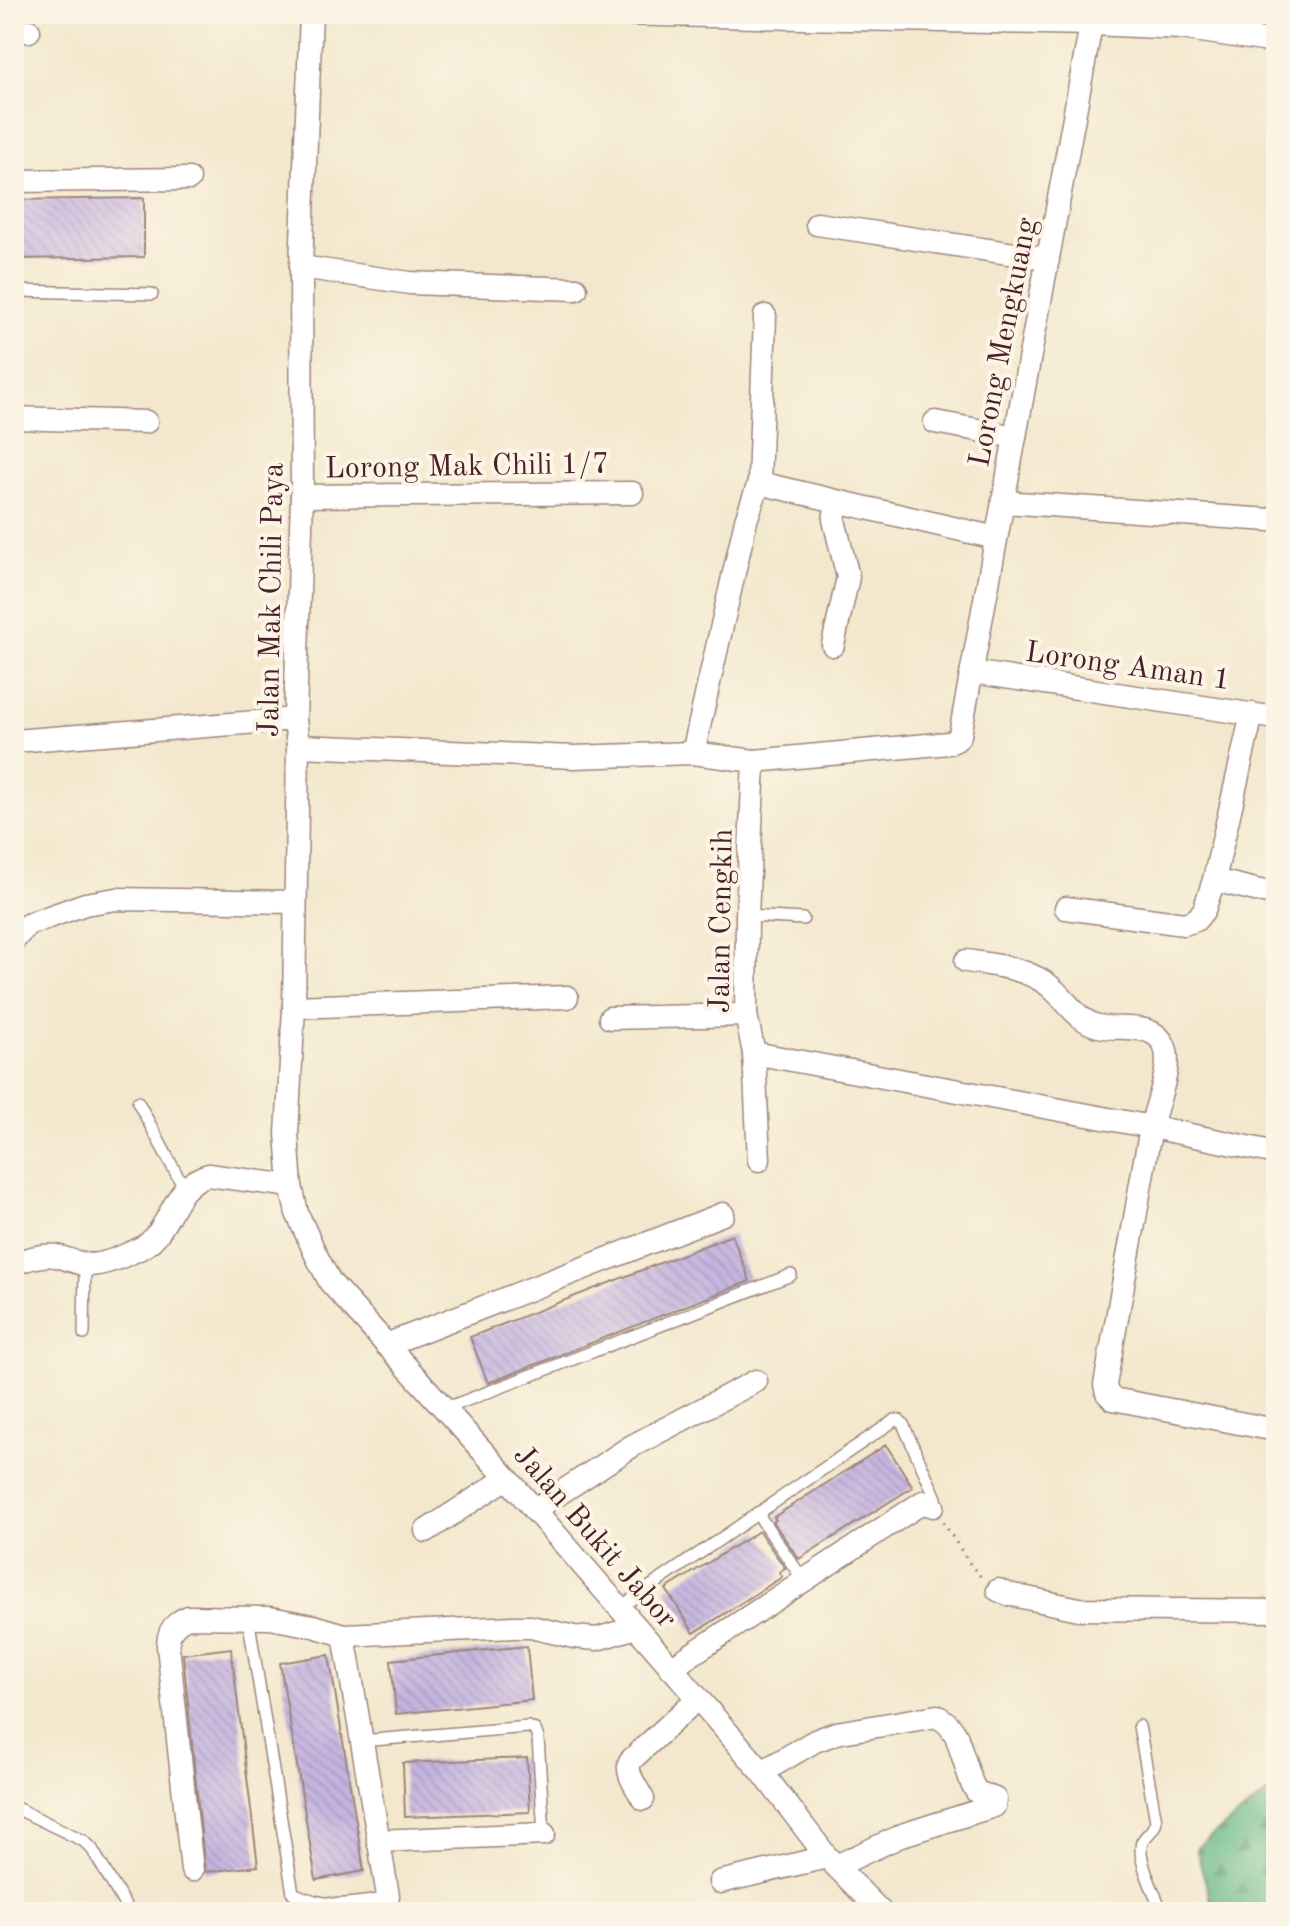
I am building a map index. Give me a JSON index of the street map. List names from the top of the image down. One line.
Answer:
{"streets":{"street":["Lorong Mengkuang","Lorong Mak Chili 1/7","Jalan Mak Chili Paya","Lorong Aman 1","Jalan Cengkih","Jalan Bukit Jabor"]},"crossings":[["Lorong Mengkuang","Lorong Aman 1"],["Lorong Mengkuang","Jalan Cengkih"],["Lorong Mak Chili 1/7","Jalan Mak Chili Paya"],["Jalan Mak Chili Paya","Jalan Bukit Jabor"]]}
